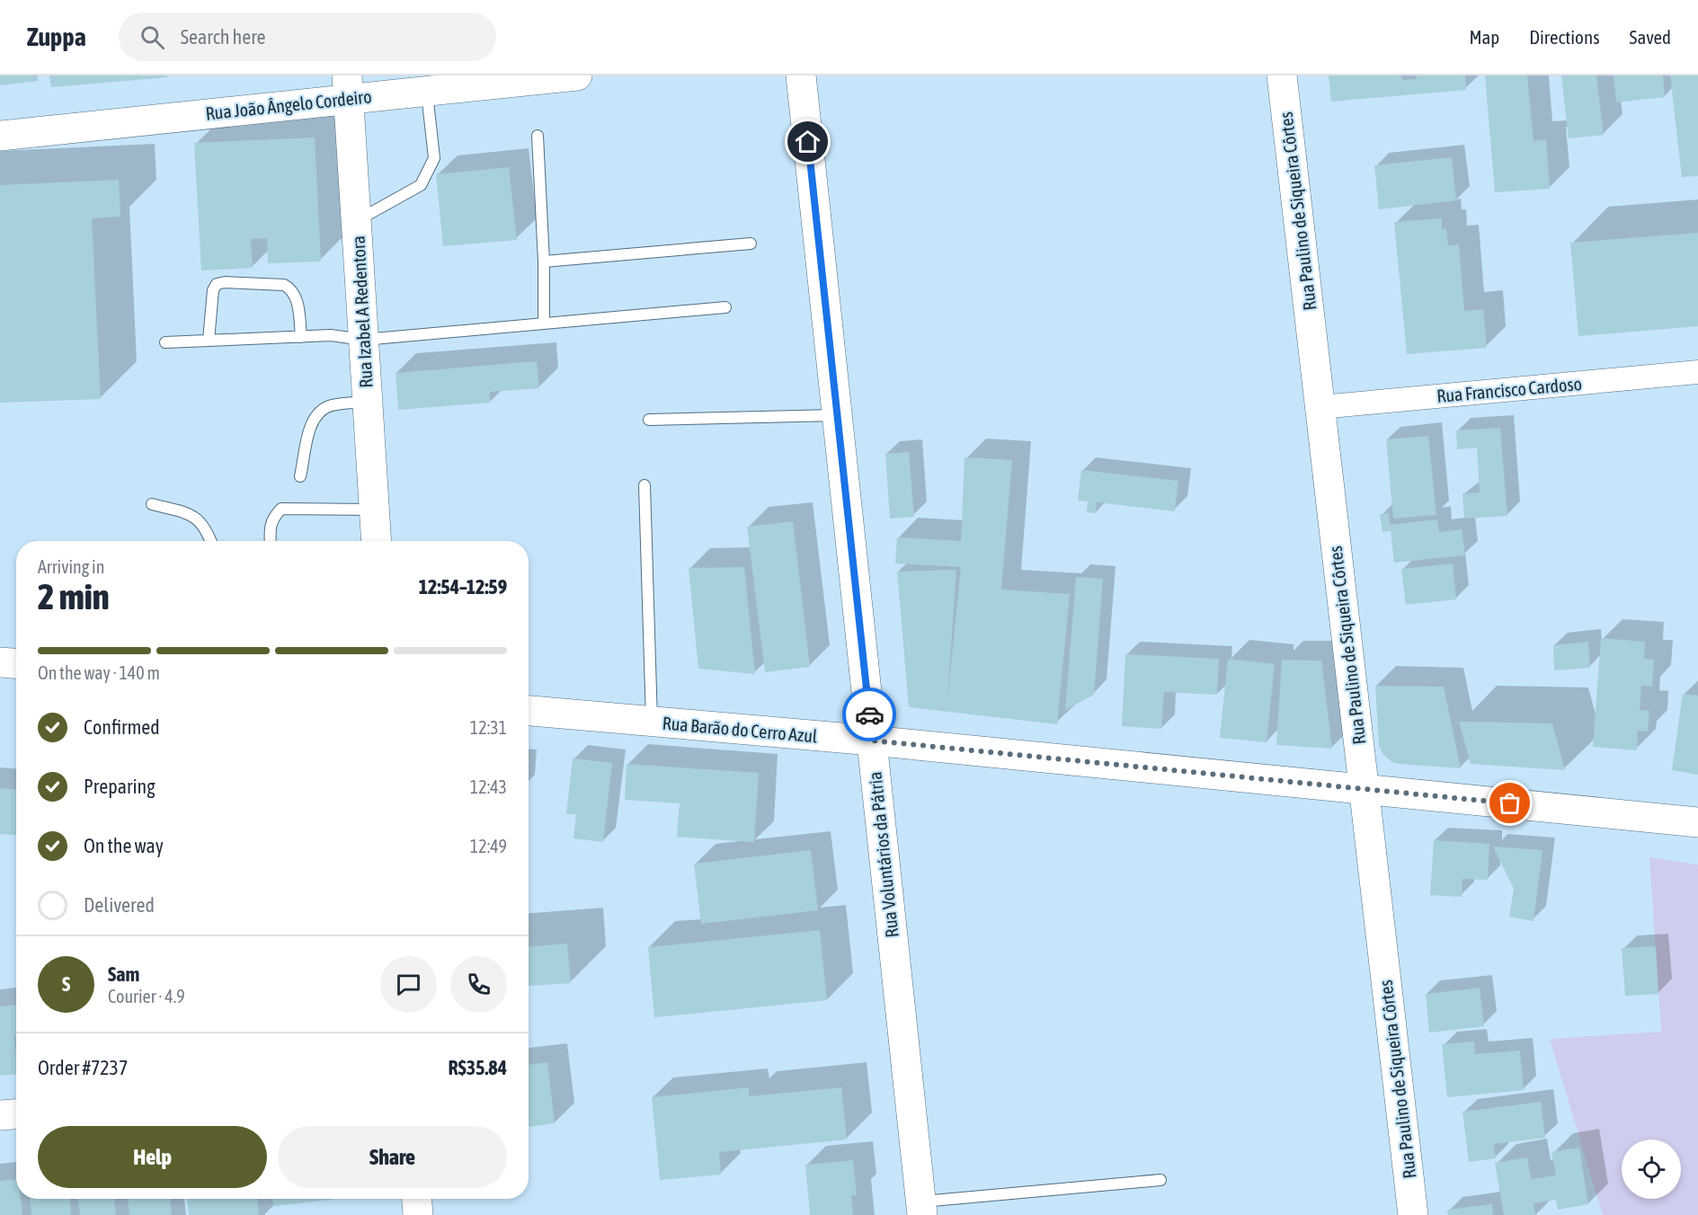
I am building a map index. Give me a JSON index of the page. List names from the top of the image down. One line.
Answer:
{"streets":{"street":["Rua João Ângelo Cordeiro","Rua Paulino de Siqueira Côrtes","Rua Izabel A Redentora","Rua Francisco Cardoso","Rua Barão do Cerro Azul","Rua Voluntários da Pátria"]},"crossings":[["Rua João Ângelo Cordeiro","Rua Izabel A Redentora"],["Rua Paulino de Siqueira Côrtes","Rua Francisco Cardoso"],["Rua Paulino de Siqueira Côrtes","Rua Barão do Cerro Azul"],["Rua Barão do Cerro Azul","Rua Voluntários da Pátria"]],"page":{"header":"Zuppa","search":"Search here","nav":["Map","Directions","Saved"],"heading":["2 min","Arriving in","12:54–12:59"],"panel":["Sam","Courier · 4.9","Order #7237","R$35.84"],"bar":"On the way · 140 m","list":[["Confirmed","12:31"],["Preparing","12:43"],["On the way","12:49"],"Delivered"],"round":"S","buttons":["Help","Share"]}}
